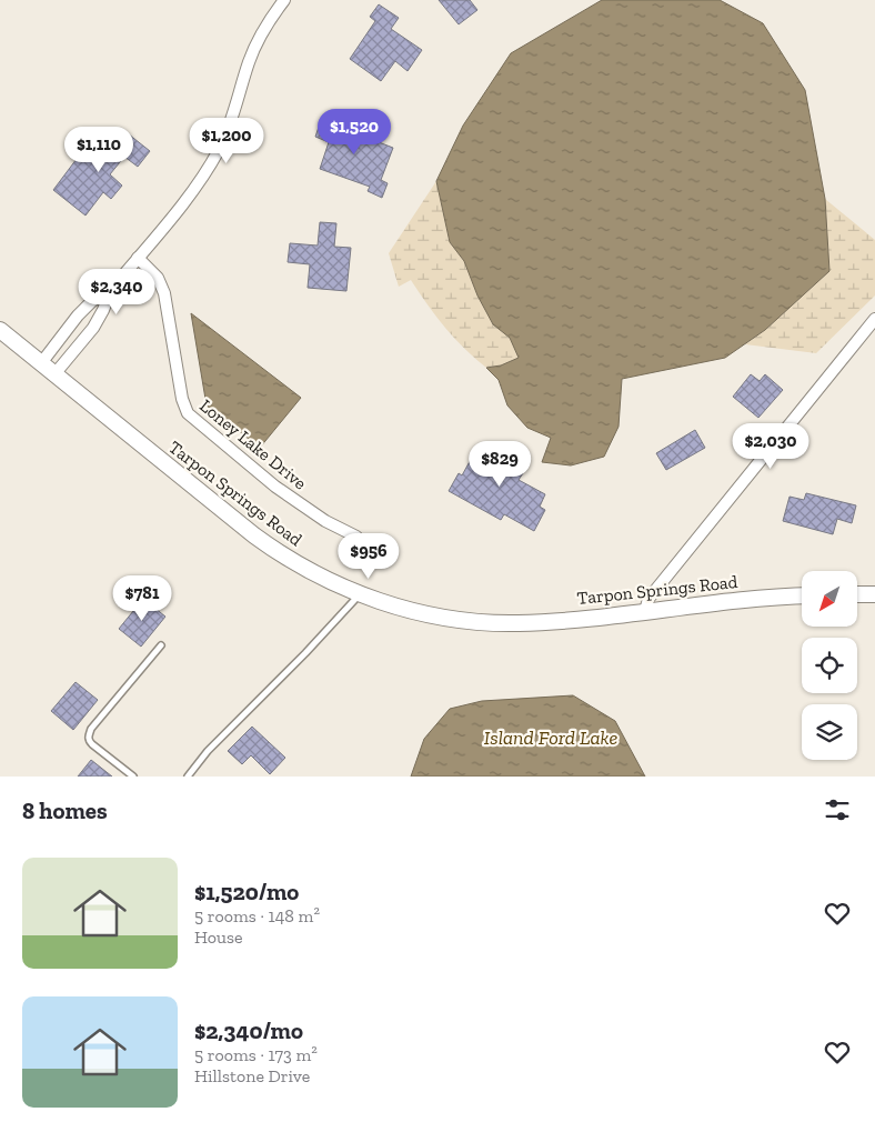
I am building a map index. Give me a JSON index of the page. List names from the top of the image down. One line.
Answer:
{"streets":{"main road":["Tarpon Springs Road"],"street":["Loney Lake Drive"]},"water":["Island Ford Lake"],"north":"bottom left","page":{"price":["$1,520","$1,200","$1,110","$2,340","$2,030","$829","$956","$781"],"heading":"8 homes","list":[{"name":"$1,520/mo","note":"5 rooms · 148 m² · House"},{"name":"$2,340/mo","note":"5 rooms · 173 m² · Hillstone Drive"}]}}
